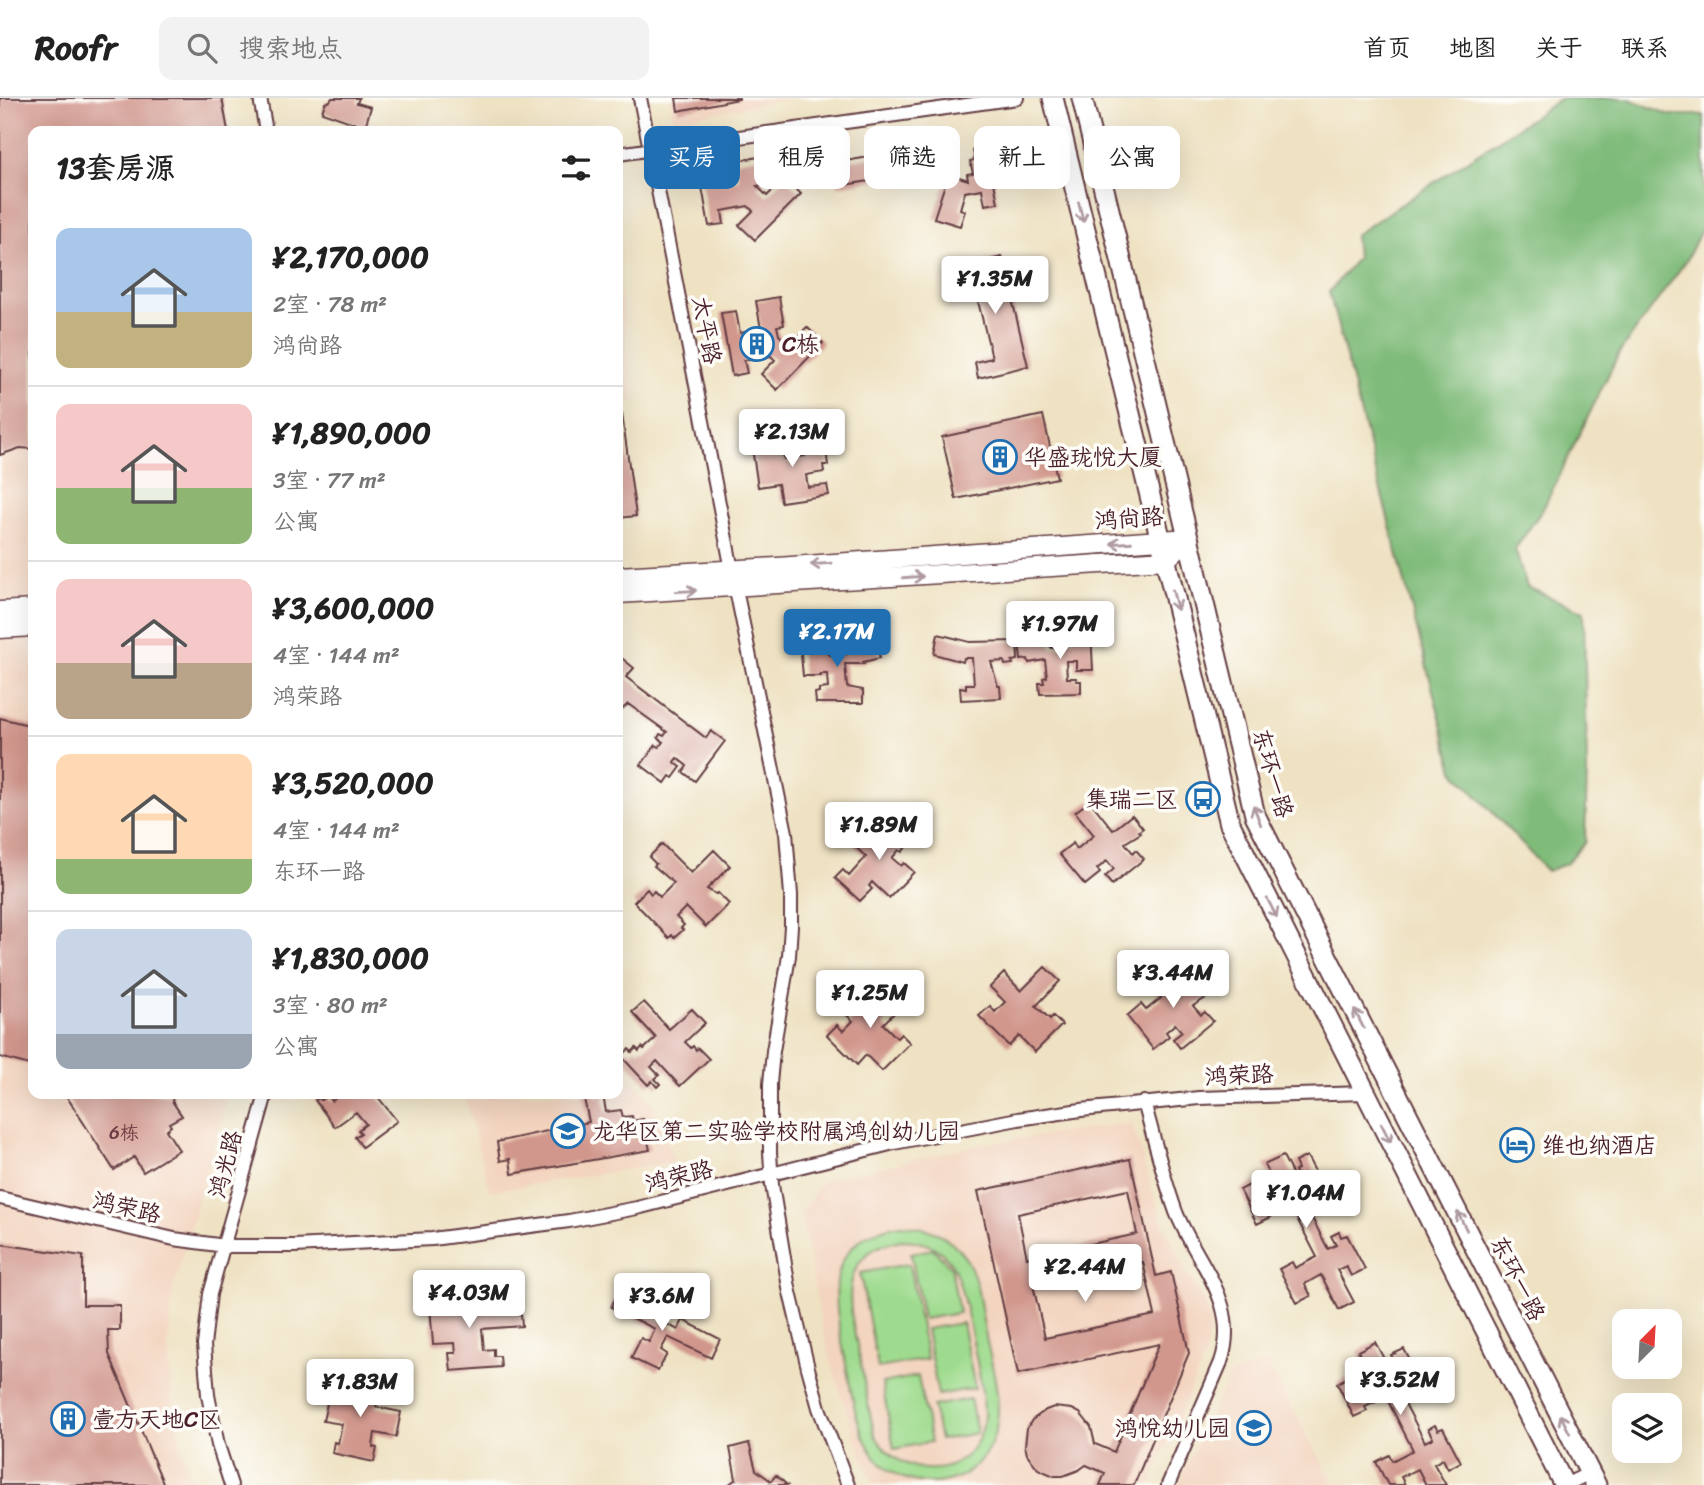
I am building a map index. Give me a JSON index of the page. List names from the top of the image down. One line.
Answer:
{"streets":{"main road":["东环一路"],"street":["太平路","鸿尚路","鸿荣路","鸿光路"]},"crossings":[["太平路","鸿尚路"],["太平路","鸿荣路"],["鸿尚路","东环一路"],["鸿荣路","鸿光路"]],"places":{"building":["C栋","华盛珑悦大厦","壹方天地C区"],"bus stop":["集瑞二区"],"school or university":["龙华区第二实验学校附属鸿创幼儿园","鸿悦幼儿园"],"hotel":["维也纳酒店"]},"house_numbers":["6栋"],"north":"top right","page":{"header":"Roofr","search":"搜索地点","nav":["首页","地图","关于","联系"],"chip":["买房","租房","筛选","新上","公寓"],"heading":"13套房源","list":[{"name":"¥2,170,000","note":"2室 · 78 m² · 鸿尚路"},{"name":"¥1,890,000","note":"3室 · 77 m² · 公寓"},{"name":"¥3,600,000","note":"4室 · 144 m² · 鸿荣路"},{"name":"¥3,520,000","note":"4室 · 144 m² · 东环一路"},{"name":"¥1,830,000","note":"3室 · 80 m² · 公寓"}],"price":["¥1.35M","¥2.13M","¥1.97M","¥2.17M","¥1.89M","¥3.44M","¥1.25M","¥1.04M","¥2.44M","¥4.03M","¥3.6M","¥3.52M","¥1.83M"]}}
